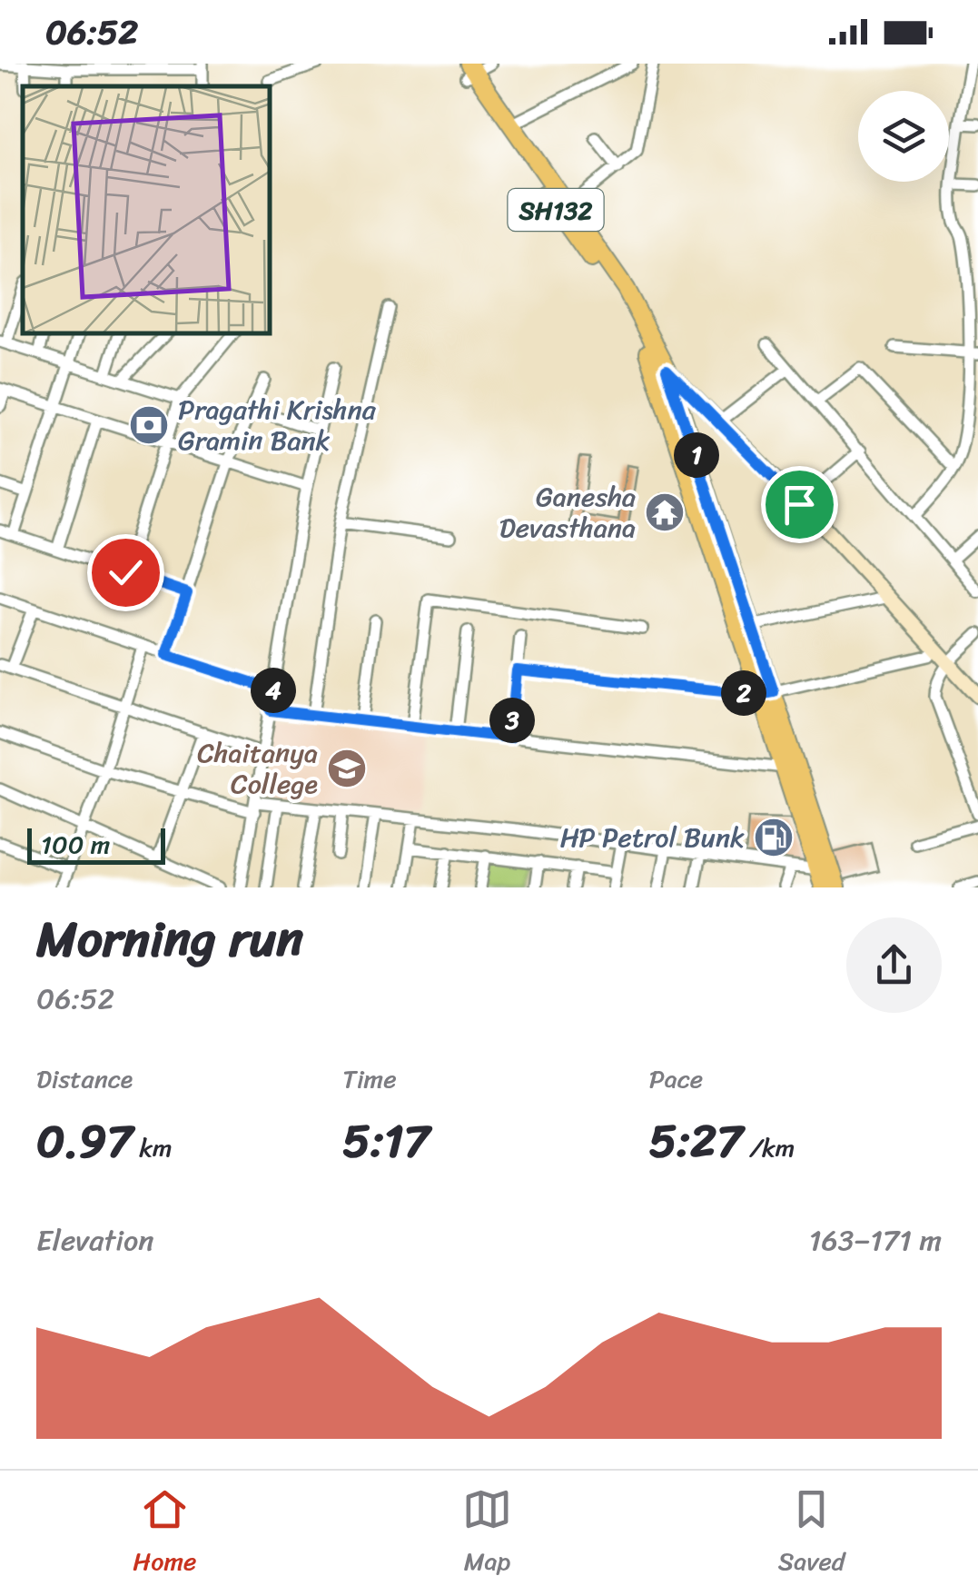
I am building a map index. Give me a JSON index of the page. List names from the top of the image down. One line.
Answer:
{"streets":{"main road":["SH132"]},"places":{"bank":["Pragathi Krishna Gramin Bank"],"temple":["Ganesha Devasthana"],"school or university":["Chaitanya College"],"fuel station":["HP Petrol Bunk"]},"scale_bar":"100 m","page":{"status":"06:52","pins":["1","4","2","3"],"scale":"100 m","heading":["Morning run","06:52"],"stats":[["Distance","0.97 km"],["Time","5:17"],["Pace","5:27 /km"]],"chart":["Elevation","163–171 m"],"tabs":["Home","Map","Saved"]}}
